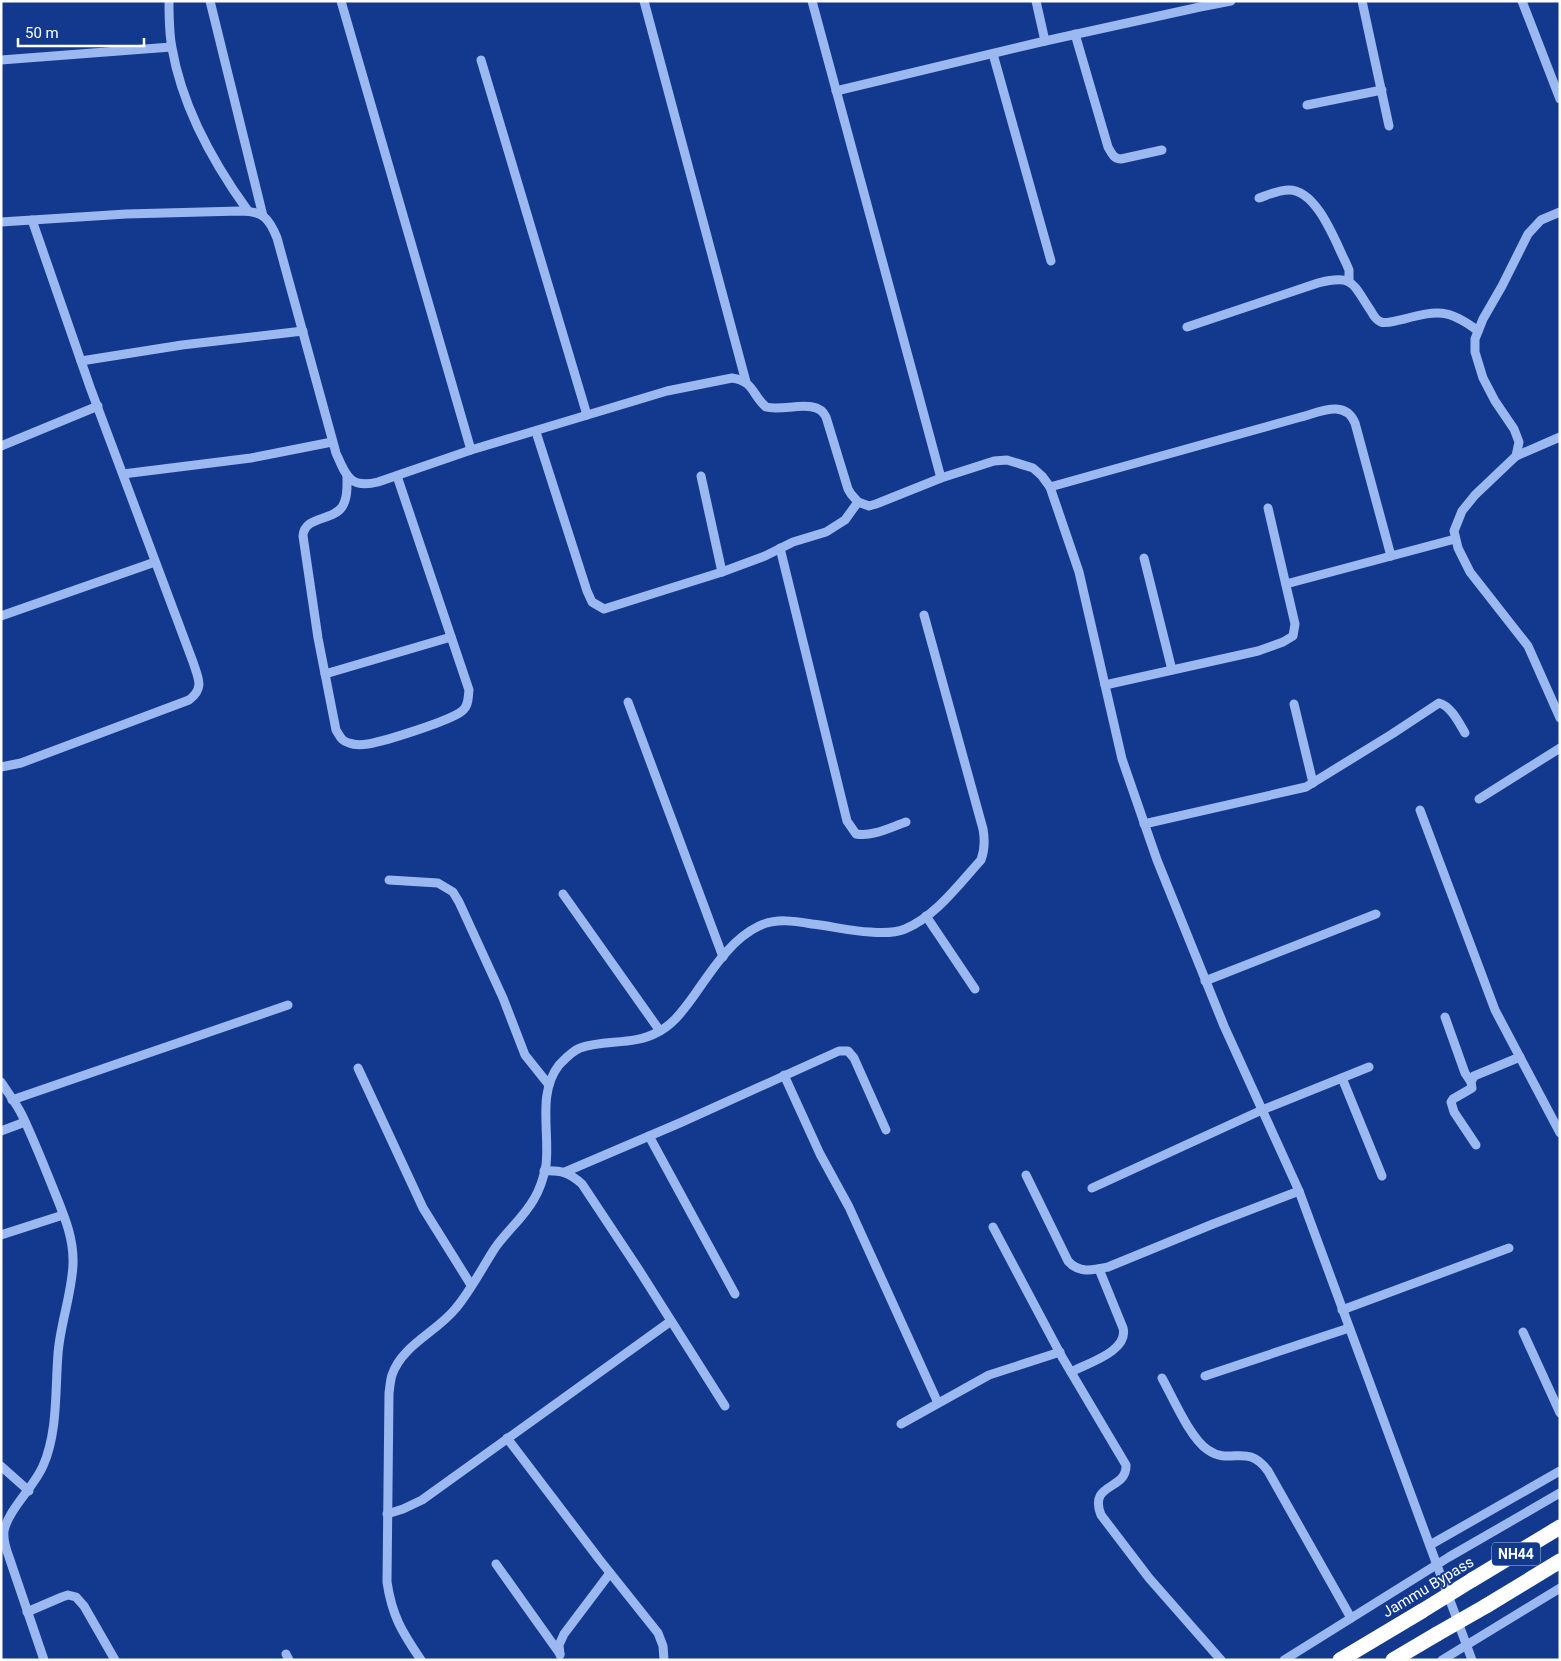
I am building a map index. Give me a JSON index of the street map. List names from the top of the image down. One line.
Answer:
{"streets":{"highway":["NH44","Jammu Bypass"]},"scale_bar":"50 m"}
